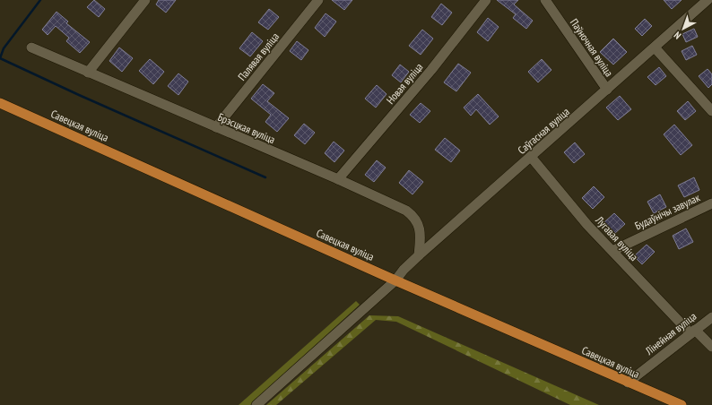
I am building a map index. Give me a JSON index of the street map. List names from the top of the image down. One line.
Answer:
{"streets":{"main road":["Савецкая вуліца"],"street":["Паўночная вуліца","Палявая вуліца","Новая вуліца","Брэсцкая вуліца","Саўгасная вуліца","Будаўнічы завулак","Лугавая вуліца","Лінейная вуліца"]},"crossings":[["Паўночная вуліца","Саўгасная вуліца"],["Палявая вуліца","Брэсцкая вуліца"],["Новая вуліца","Брэсцкая вуліца"],["Савецкая вуліца","Саўгасная вуліца"],["Савецкая вуліца","Лінейная вуліца"],["Брэсцкая вуліца","Саўгасная вуліца"],["Саўгасная вуліца","Лугавая вуліца"],["Будаўнічы завулак","Лугавая вуліца"],["Лугавая вуліца","Лінейная вуліца"]],"north":"bottom left"}
